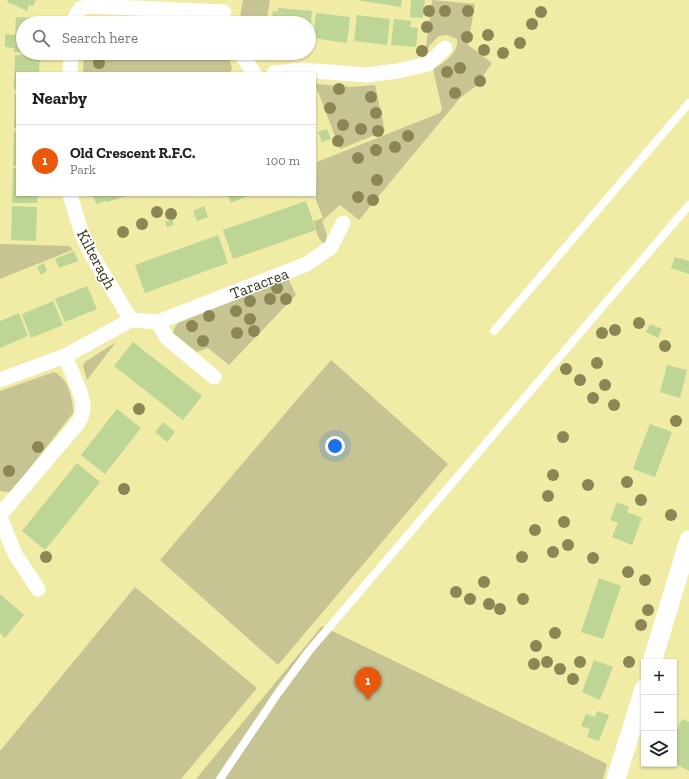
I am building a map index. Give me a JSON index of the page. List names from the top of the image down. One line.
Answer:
{"streets":{"street":["Kilteragh","Taracrea"]},"crossings":[["Kilteragh","Taracrea"]],"page":{"search":"Search here","heading":"Nearby","list":[{"mark":"1","name":"Old Crescent R.F.C.","note":"Park","value":"100 m"}],"map_buttons":["+","−"],"pins":"1"}}
